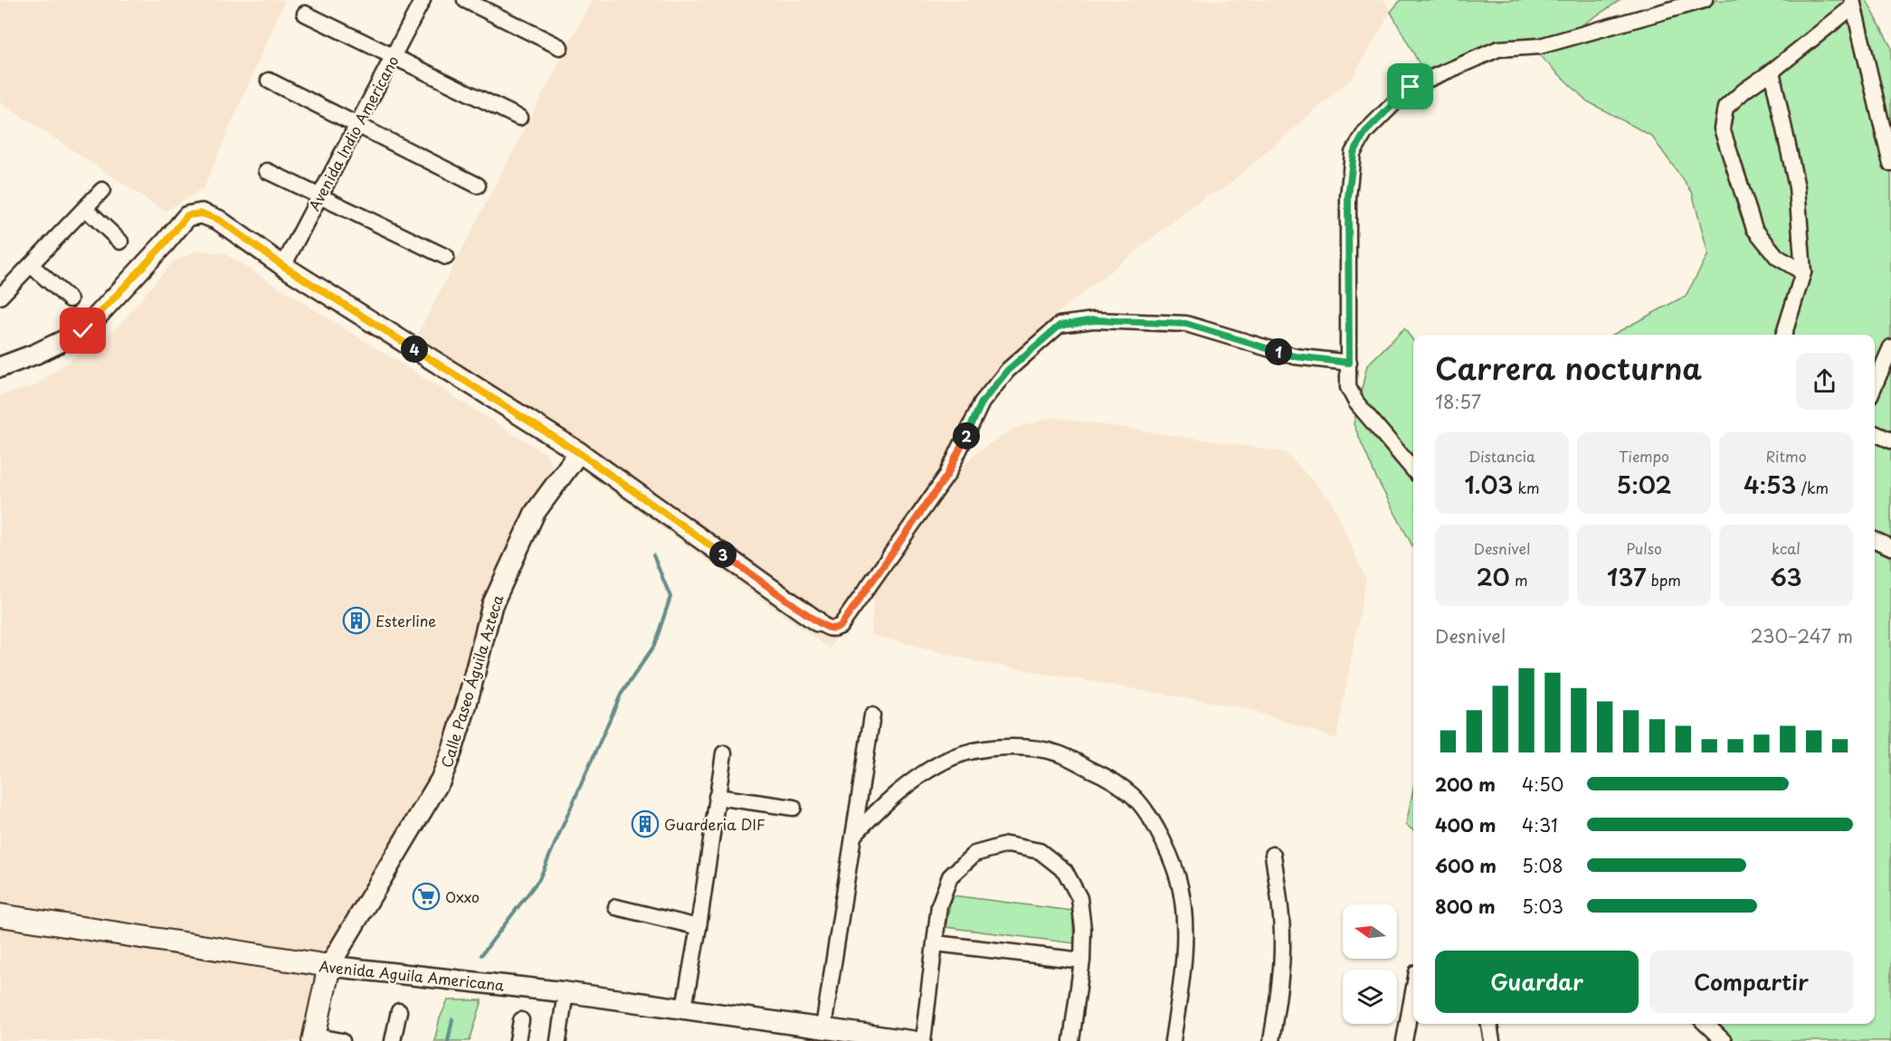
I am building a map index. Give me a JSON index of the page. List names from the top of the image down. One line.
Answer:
{"streets":{"main road":["Avenida Aguila Americana"],"street":["Avenida Indio Americano","Calle Paseo Águila Azteca"]},"crossings":[["Calle Paseo Águila Azteca","Avenida Aguila Americana"]],"places":{"building":["Esterline","Guarderia DIF"],"supermarket":["Oxxo"]},"north":"left","page":{"heading":["Carrera nocturna","18:57"],"pins":["4","1","2","3"],"stats":[["Distancia","1.03 km"],["Tiempo","5:02"],["Ritmo","4:53 /km"],["Desnivel","20 m"],["Pulso","137 bpm"],["kcal","63"]],"chart":["Desnivel","230–247 m"],"list":[{"name":"200 m","note":"4:50"},{"name":"400 m","note":"4:31"},{"name":"600 m","note":"5:08"},{"name":"800 m","note":"5:03"}],"buttons":["Guardar","Compartir"]}}
